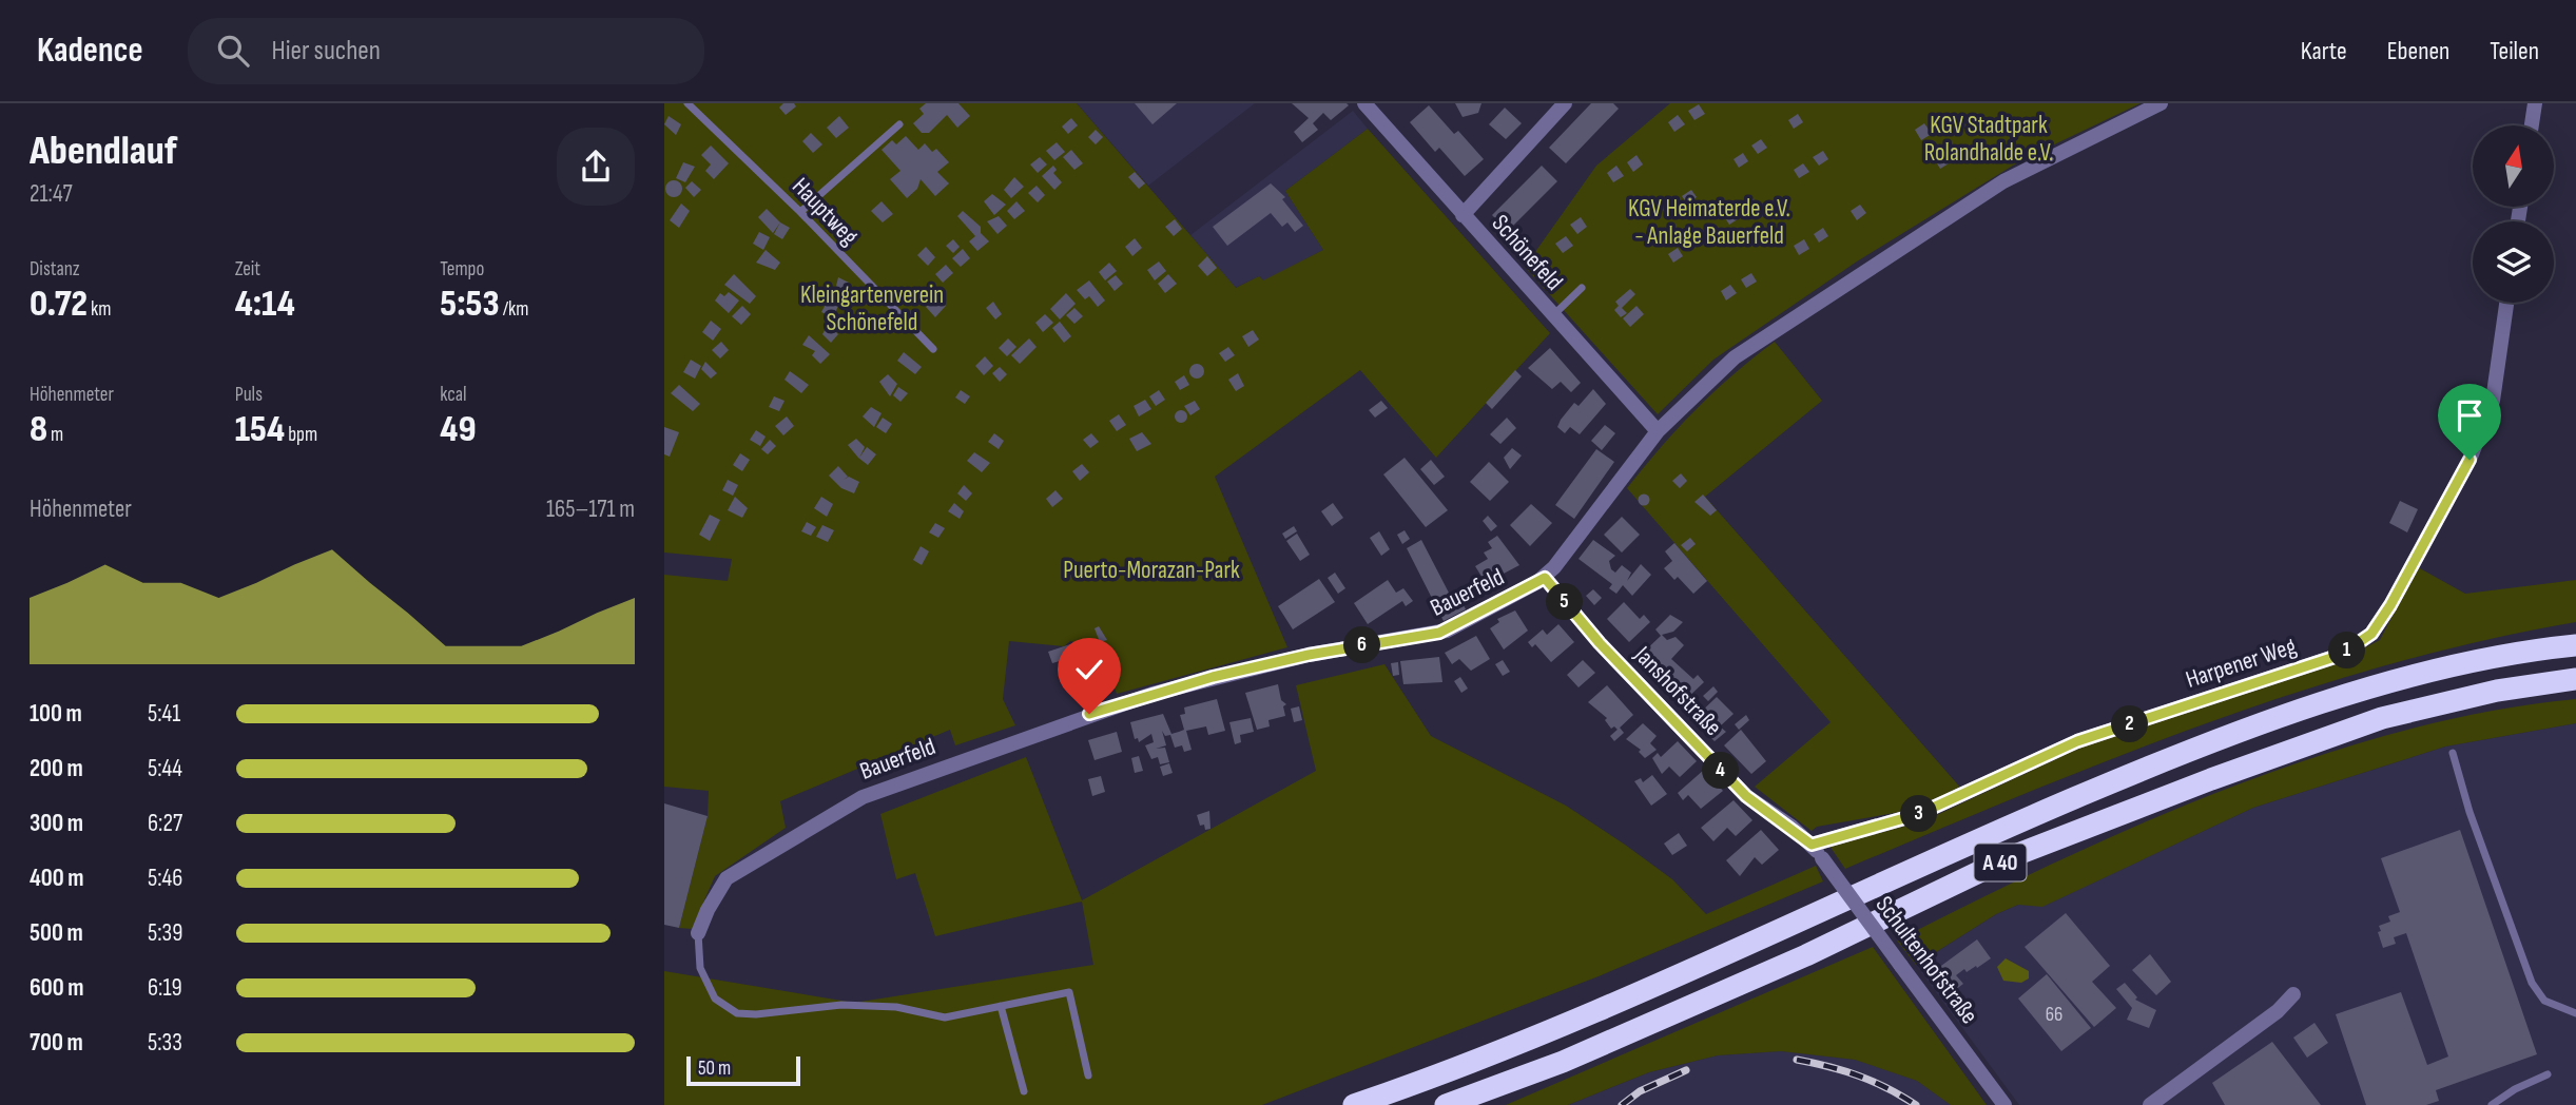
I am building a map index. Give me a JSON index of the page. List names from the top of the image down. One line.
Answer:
{"streets":{"highway":["A 40"],"street":["Schönefeld","Bauerfeld","Harpener Weg","Janshofstraße","Schultenhofstraße"],"lane":["Hauptweg"]},"crossings":[["Schönefeld","Bauerfeld"],["Bauerfeld","Janshofstraße"],["Harpener Weg","Janshofstraße"],["Harpener Weg","Schultenhofstraße"],["Janshofstraße","Schultenhofstraße"]],"parks":["KGV Stadtpark Rolandhalde e.V.","KGV Heimaterde e.V. - Anlage Bauerfeld","Kleingartenverein Schönefeld","Puerto-Morazan-Park"],"house_numbers":["66"],"scale_bar":"50 m","north":"top","page":{"header":"Kadence","search":"Hier suchen","nav":["Karte","Ebenen","Teilen"],"heading":["Abendlauf","21:47"],"stats":[["Distanz","0.72 km"],["Zeit","4:14"],["Tempo","5:53 /km"],["Höhenmeter","8 m"],["Puls","154 bpm"],["kcal","49"]],"chart":["Höhenmeter","165–171 m"],"pins":["5","6","1","2","4","3"],"list":[{"name":"100 m","note":"5:41"},{"name":"200 m","note":"5:44"},{"name":"300 m","note":"6:27"},{"name":"400 m","note":"5:46"},{"name":"500 m","note":"5:39"},{"name":"600 m","note":"6:19"},{"name":"700 m","note":"5:33"}],"scale":"50 m"}}
